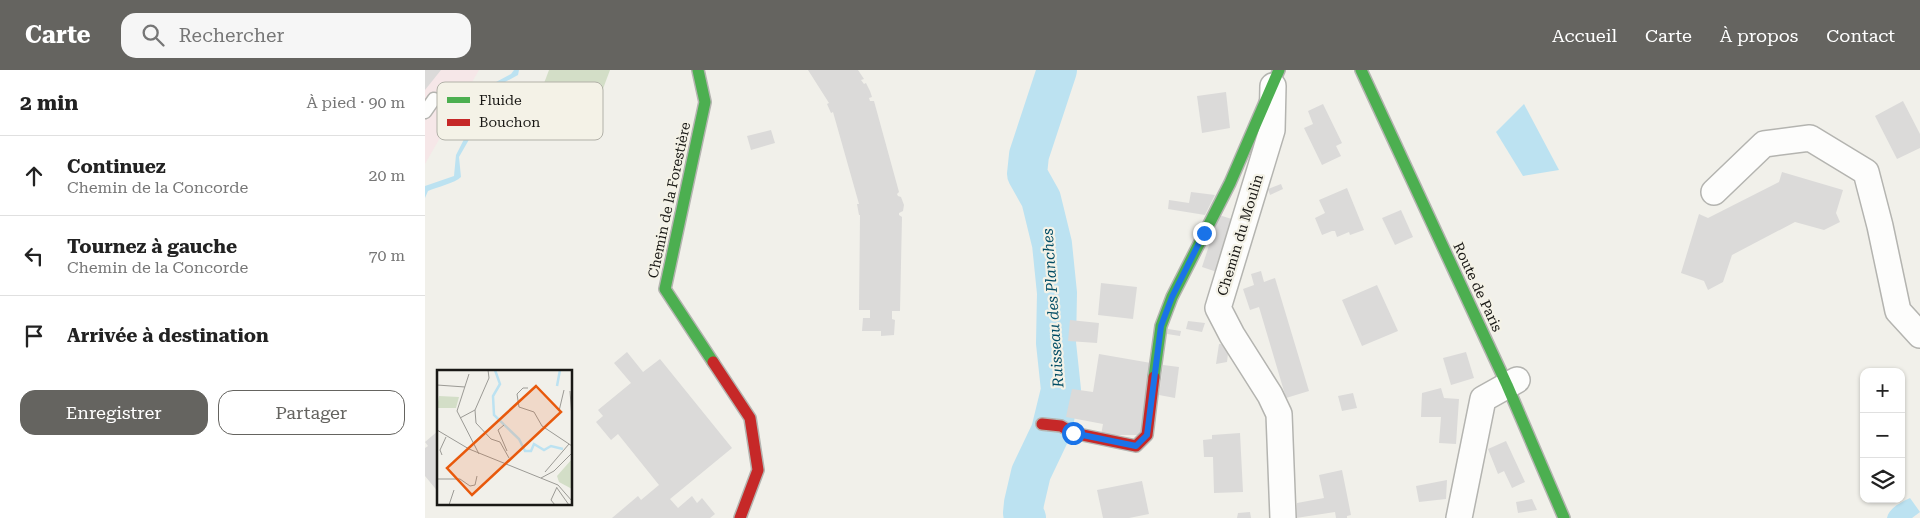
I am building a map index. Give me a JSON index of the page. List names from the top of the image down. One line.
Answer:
{"streets":{"street":["Chemin de la Forestière","Chemin du Moulin","Route de Paris"]},"water":["Ruisseau des Planches"],"legend":["Fluide","Bouchon"],"page":{"header":"Carte","search":"Rechercher","nav":["Accueil","Carte","À propos","Contact"],"heading":["2 min","À pied · 90 m"],"list":[["Continuez","Chemin de la Concorde","20 m"],["Tournez à gauche","Chemin de la Concorde","70 m"],"Arrivée à destination"],"map_buttons":["+","−"],"buttons":["Enregistrer","Partager"]}}
